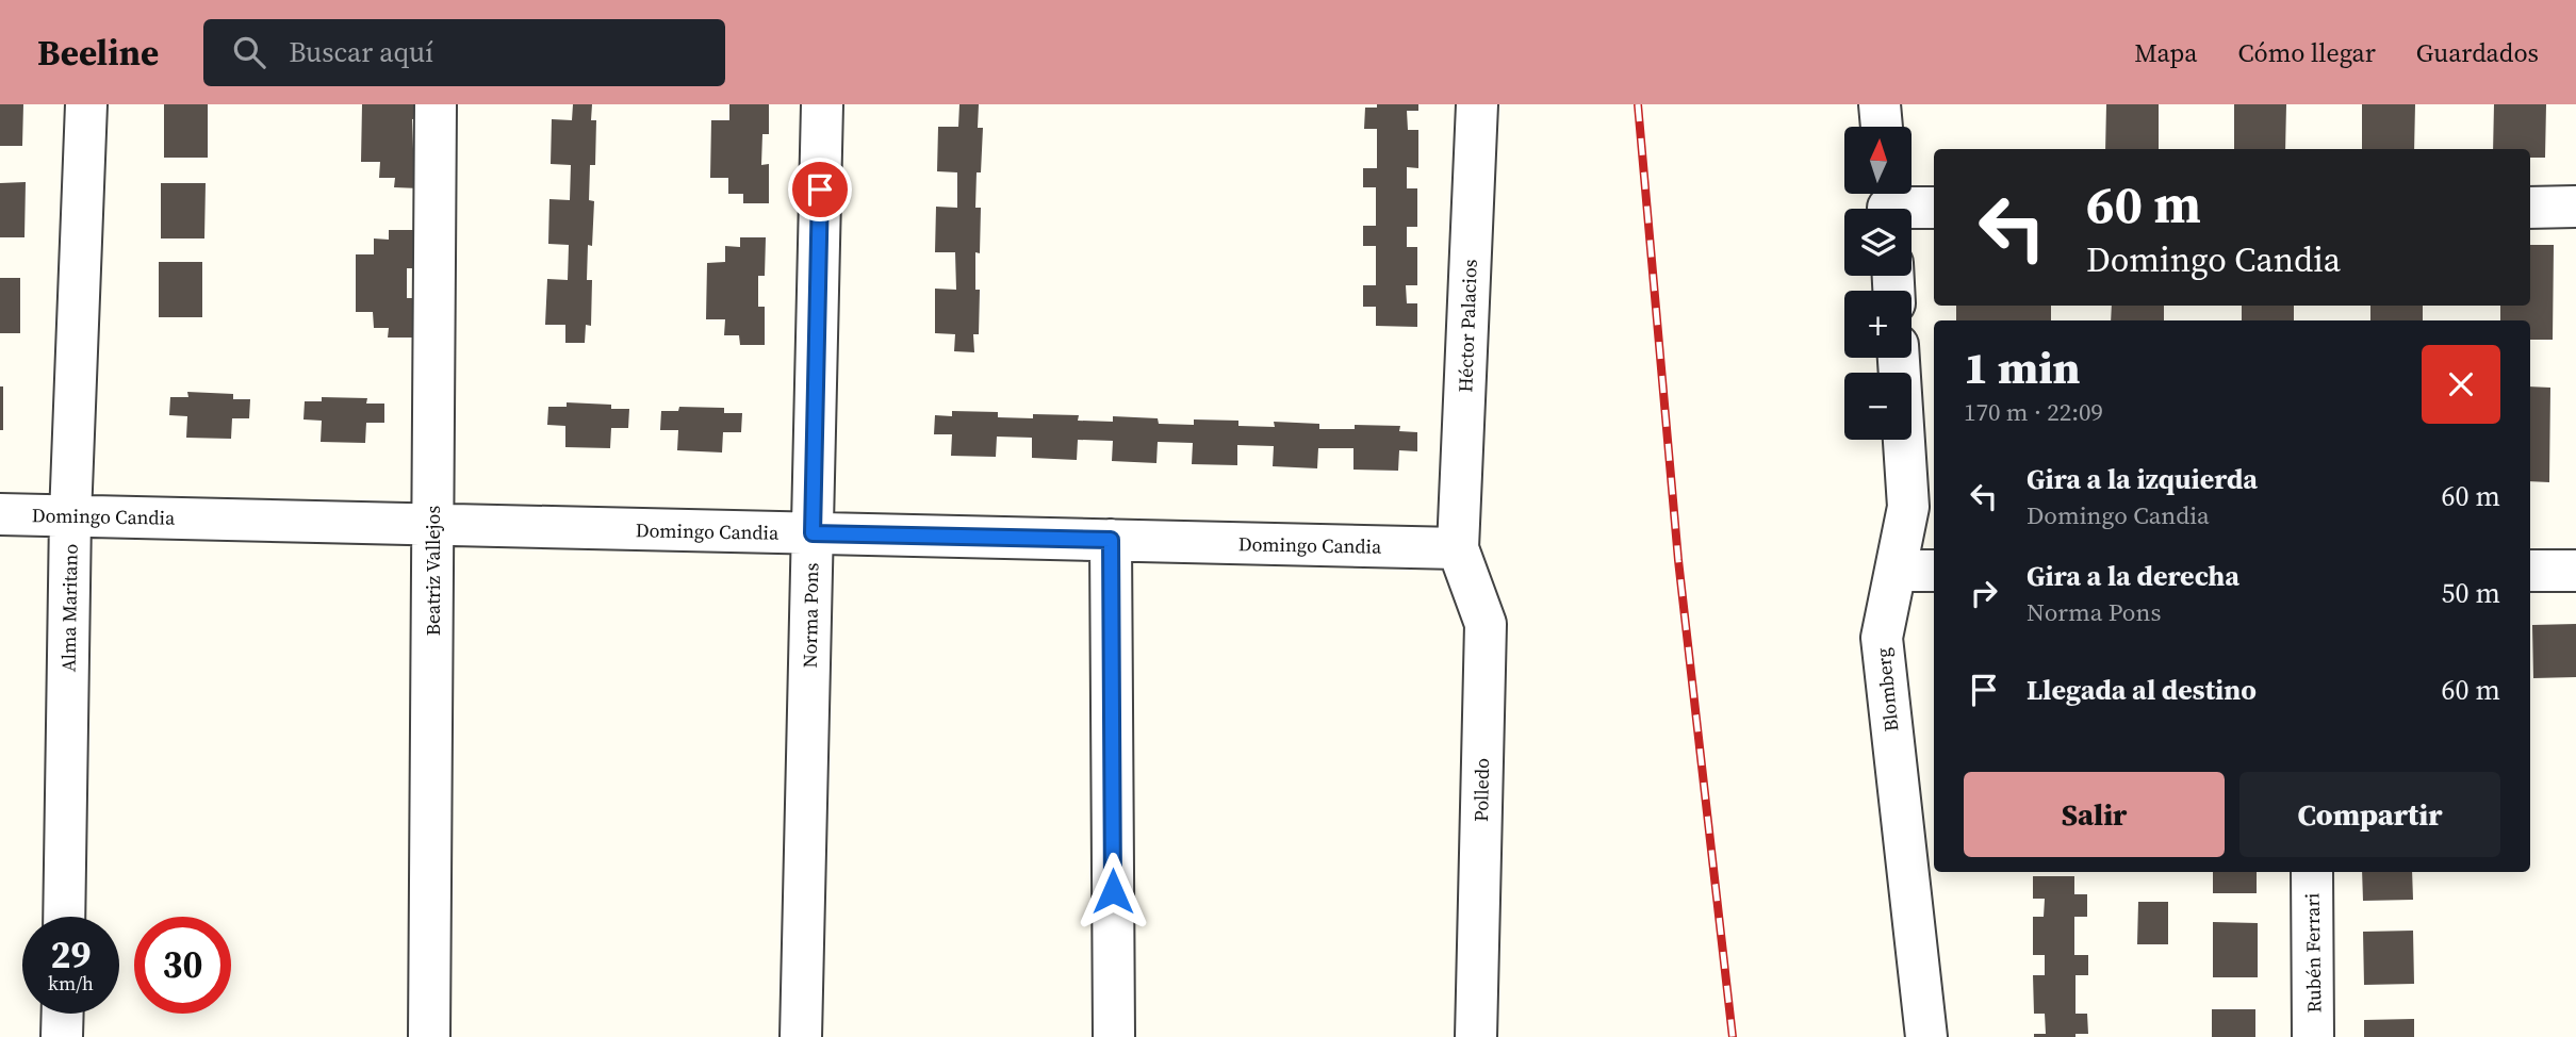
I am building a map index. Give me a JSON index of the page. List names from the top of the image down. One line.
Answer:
{"streets":{"street":["Héctor Palacios","Domingo Candia","Beatriz Vallejos","Alma Maritano","Norma Pons","Blomberg","Polledo","Rubén Ferrari"]},"crossings":[["Héctor Palacios","Domingo Candia"],["Héctor Palacios","Polledo"],["Domingo Candia","Beatriz Vallejos"],["Domingo Candia","Alma Maritano"],["Domingo Candia","Norma Pons"],["Domingo Candia","Polledo"]],"north":"top","page":{"header":"Beeline","search":"Buscar aquí","nav":["Mapa","Cómo llegar","Guardados"],"map_buttons":["+","−"],"turn":["60 m","Domingo Candia"],"heading":["1 min","170 m · 22:09"],"list":[{"name":"Gira a la izquierda","note":"Domingo Candia","value":"60 m"},{"name":"Gira a la derecha","note":"Norma Pons","value":"50 m"},{"name":"Llegada al destino","value":"60 m"}],"buttons":["Salir","Compartir"],"speed":"29 km/h","limit":"30"}}
